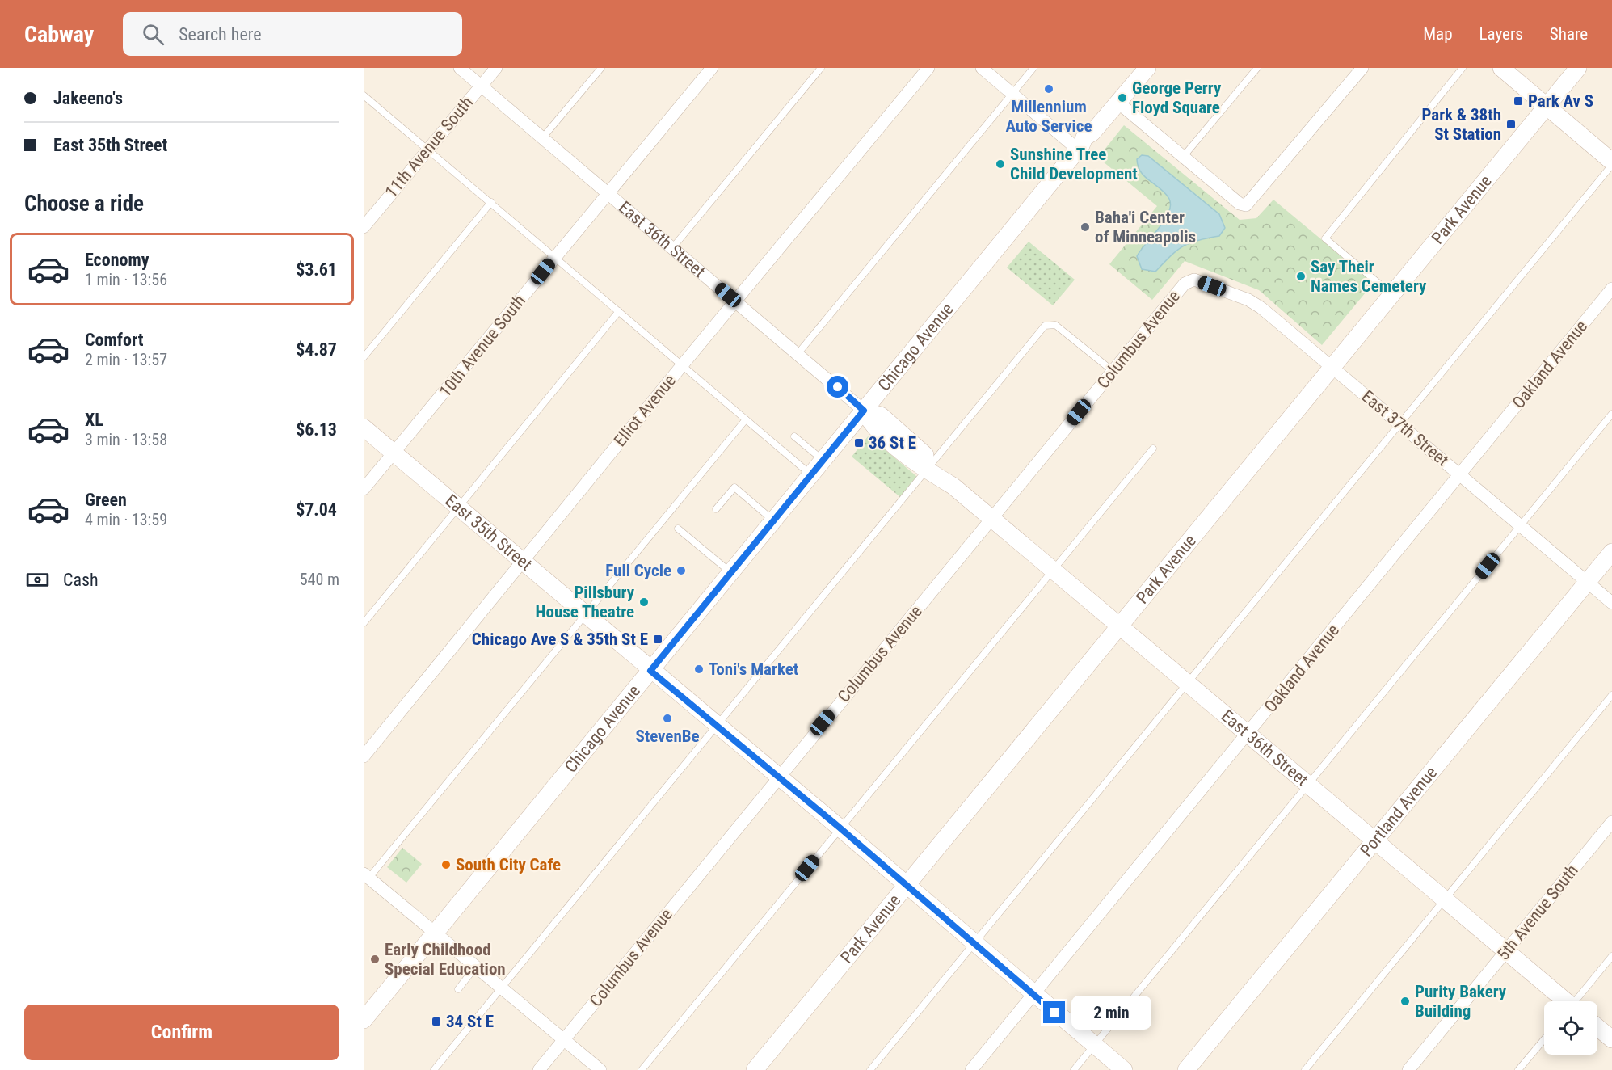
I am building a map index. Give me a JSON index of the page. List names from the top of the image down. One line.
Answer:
{"streets":{"street":["11th Avenue South","Park Avenue","East 36th Street","Columbus Avenue","10th Avenue South","Chicago Avenue","Oakland Avenue","Elliot Avenue","East 37th Street","East 35th Street","Portland Avenue","5th Avenue South"]},"crossings":[["11th Avenue South","East 36th Street"],["Park Avenue","East 36th Street"],["Park Avenue","East 37th Street"],["Park Avenue","East 35th Street"],["East 36th Street","Columbus Avenue"],["East 36th Street","10th Avenue South"],["East 36th Street","Chicago Avenue"],["East 36th Street","Oakland Avenue"],["East 36th Street","Elliot Avenue"],["East 36th Street","Portland Avenue"],["East 36th Street","5th Avenue South"],["Columbus Avenue","East 37th Street"],["Columbus Avenue","East 35th Street"],["10th Avenue South","East 35th Street"],["Chicago Avenue","East 35th Street"],["Oakland Avenue","East 37th Street"],["Oakland Avenue","East 35th Street"],["Elliot Avenue","East 35th Street"],["East 37th Street","Portland Avenue"]],"places":{"other":["Millennium Auto Service","George Perry Floyd Square","Sunshine Tree Child Development","Baha'i Center of Minneapolis","Say Their Names Cemetery","Full Cycle","Pillsbury House Theatre","Toni's Market","StevenBe","South City Cafe","Early Childhood Special Education","Purity Bakery Building"],"transit":["Park Av S","Park & 38th St Station","36 St E","Chicago Ave S & 35th St E","34 St E"]},"page":{"header":"Cabway","search":"Search here","nav":["Map","Layers","Share"],"banner":["Jakeeno's","East 35th Street"],"heading":"Choose a ride","list":[{"name":"Economy","note":"1 min · 13:56","value":"$3.61"},{"name":"Comfort","note":"2 min · 13:57","value":"$4.87"},{"name":"XL","note":"3 min · 13:58","value":"$6.13"},{"name":"Green","note":"4 min · 13:59","value":"$7.04"}],"pay":["Cash","540 m"],"buttons":"Confirm","bubble":"2 min"}}
